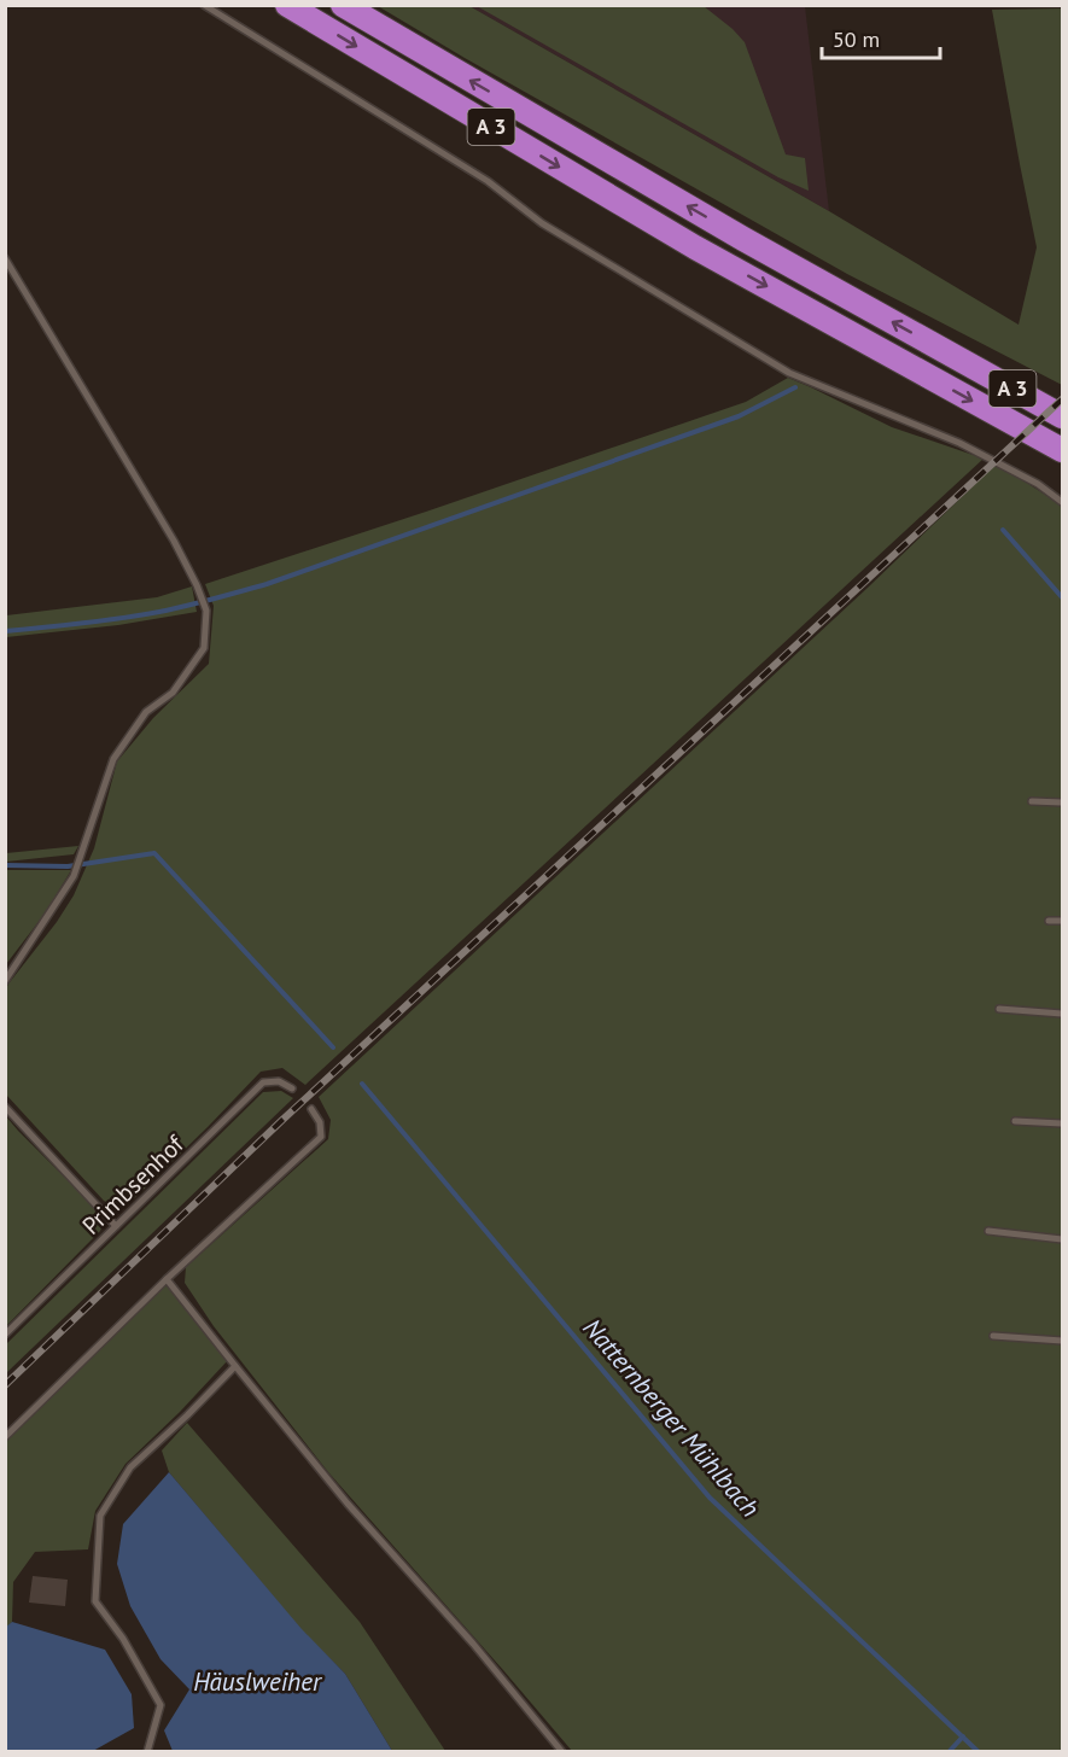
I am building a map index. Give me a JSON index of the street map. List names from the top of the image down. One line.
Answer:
{"streets":{"highway":["A 3"],"lane":["Primbsenhof"]},"water":["Natternberger Mühlbach","Häuslweiher"],"scale_bar":"50 m"}
